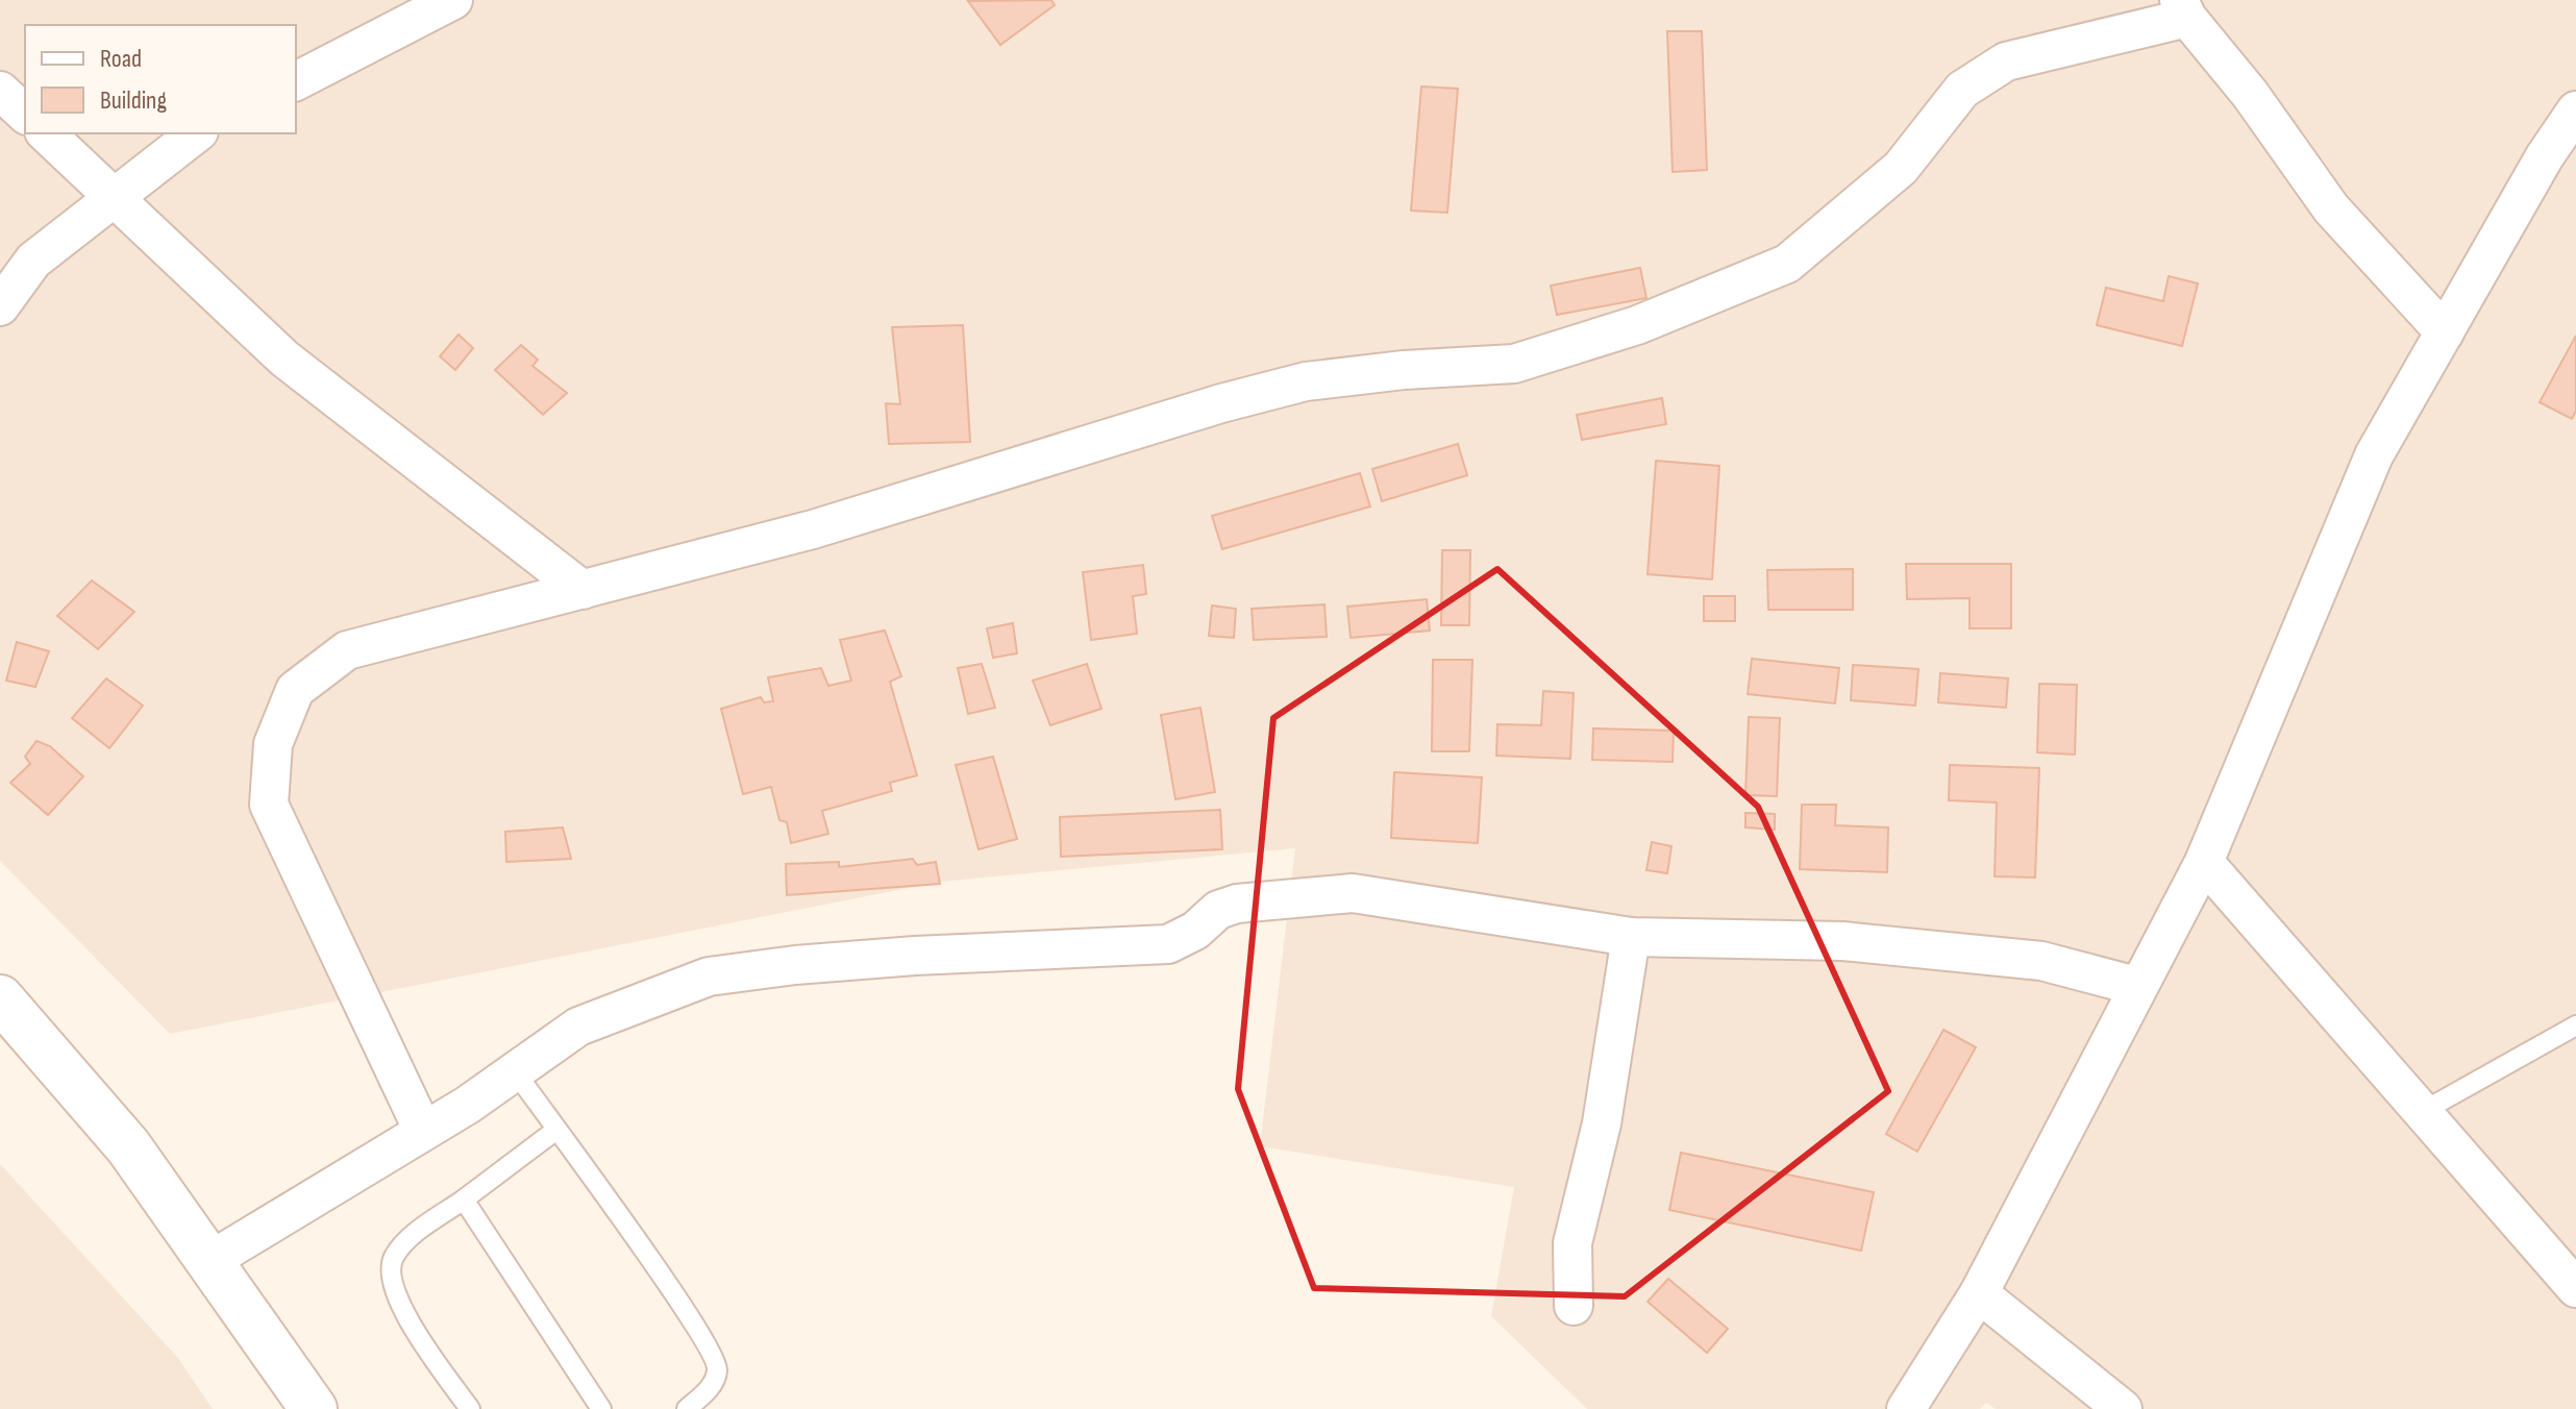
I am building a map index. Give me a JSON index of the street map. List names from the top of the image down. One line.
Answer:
{"legend":["Road","Building"]}
